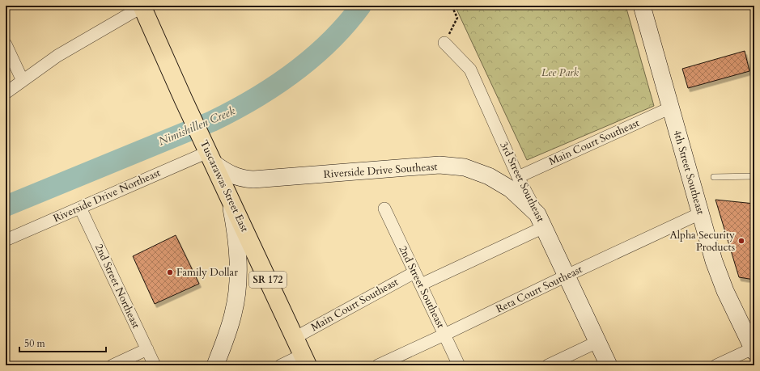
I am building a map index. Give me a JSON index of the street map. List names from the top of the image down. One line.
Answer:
{"streets":{"main road":["Tuscarawas Street East","SR 172"],"street":["Main Court Southeast","Riverside Drive Southeast","4th Street Southeast","3rd Street Southeast","Riverside Drive Northeast","2nd Street Northeast","2nd Street Southeast","Reta Court Southeast"]},"crossings":[["Main Court Southeast","4th Street Southeast"],["Main Court Southeast","3rd Street Southeast"],["Main Court Southeast","Tuscarawas Street East"],["Main Court Southeast","2nd Street Southeast"],["Riverside Drive Southeast","3rd Street Southeast"],["Riverside Drive Southeast","Tuscarawas Street East"],["Riverside Drive Southeast","Riverside Drive Northeast"],["4th Street Southeast","Reta Court Southeast"],["3rd Street Southeast","Reta Court Southeast"],["Tuscarawas Street East","Riverside Drive Northeast"],["Riverside Drive Northeast","2nd Street Northeast"],["2nd Street Southeast","Reta Court Southeast"]],"water":["Nimishillen Creek"],"parks":["Lee Park"],"places":["Alpha Security Products","Family Dollar"],"scale_bar":"50 m"}
